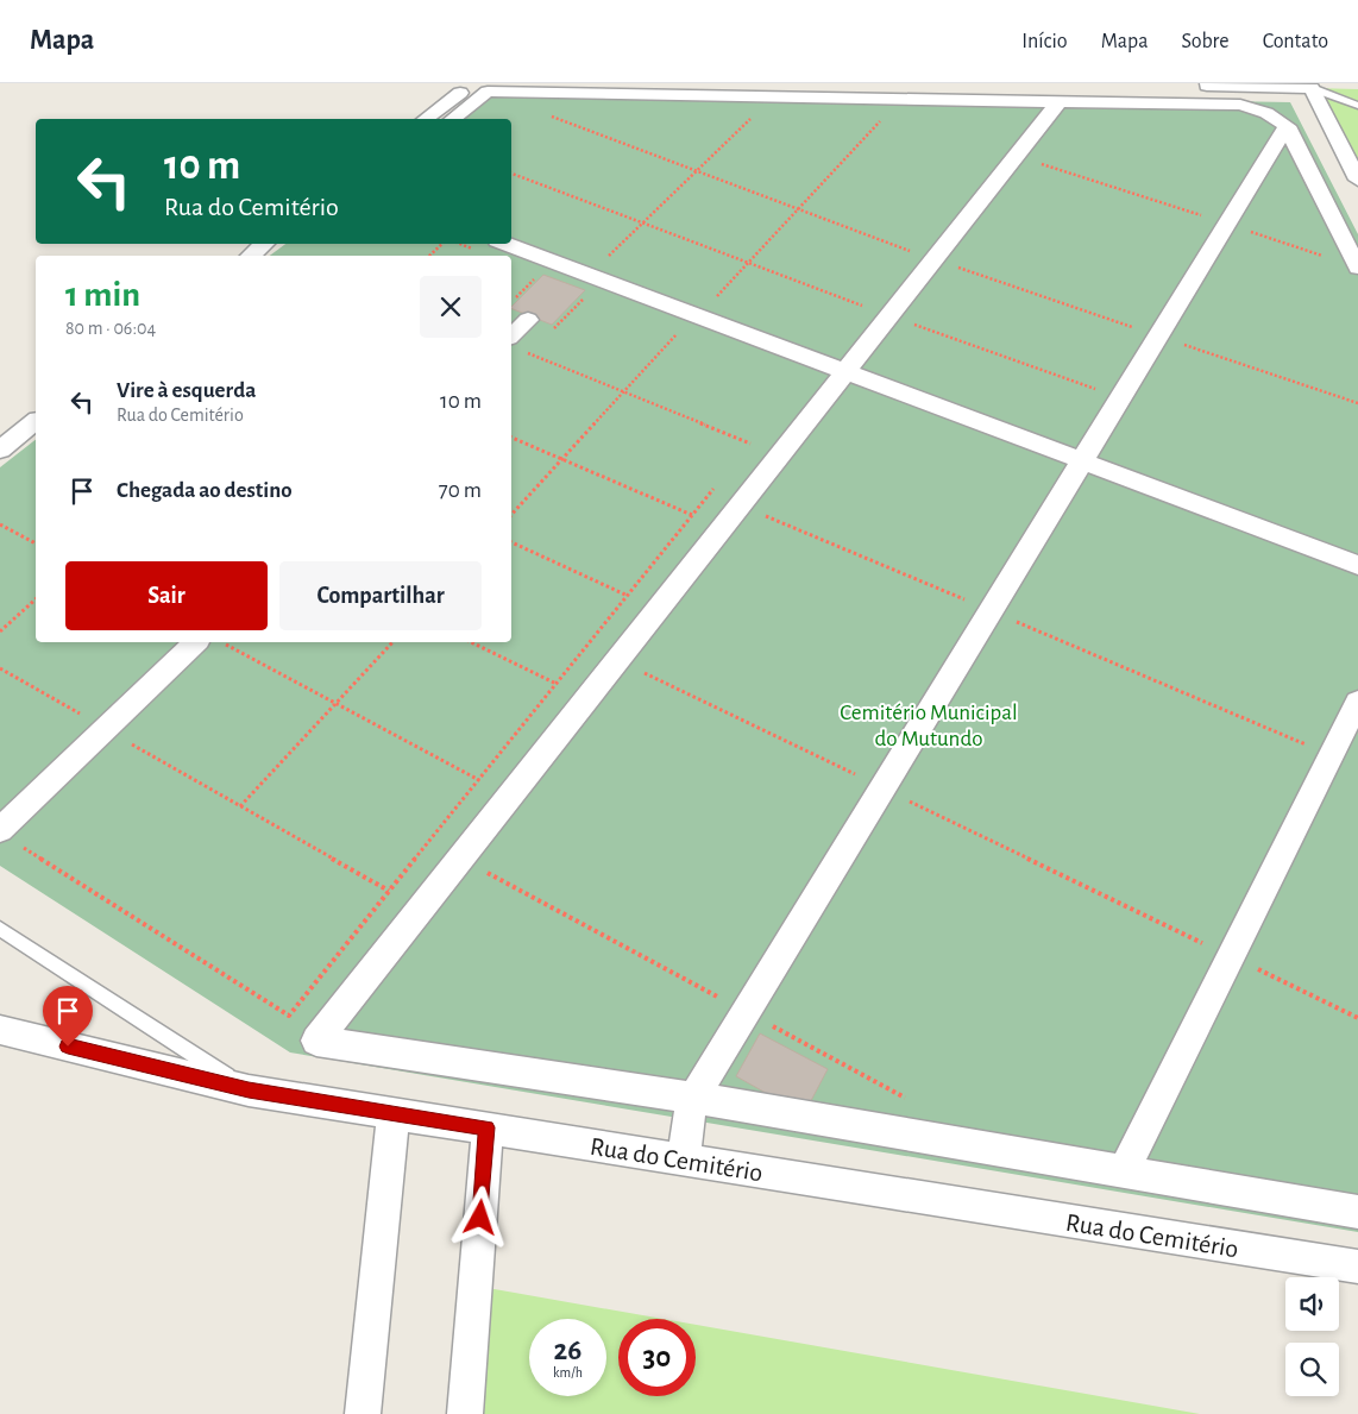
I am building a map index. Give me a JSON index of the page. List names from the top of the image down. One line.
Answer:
{"streets":{"street":["Rua do Cemitério"]},"parks":["Cemitério Municipal do Mutundo"],"page":{"header":"Mapa","nav":["Início","Mapa","Sobre","Contato"],"turn":["10 m","Rua do Cemitério"],"heading":["1 min","80 m · 06:04"],"list":[{"name":"Vire à esquerda","note":"Rua do Cemitério","value":"10 m"},{"name":"Chegada ao destino","value":"70 m"}],"buttons":["Sair","Compartilhar"],"speed":"26 km/h","limit":"30"}}
